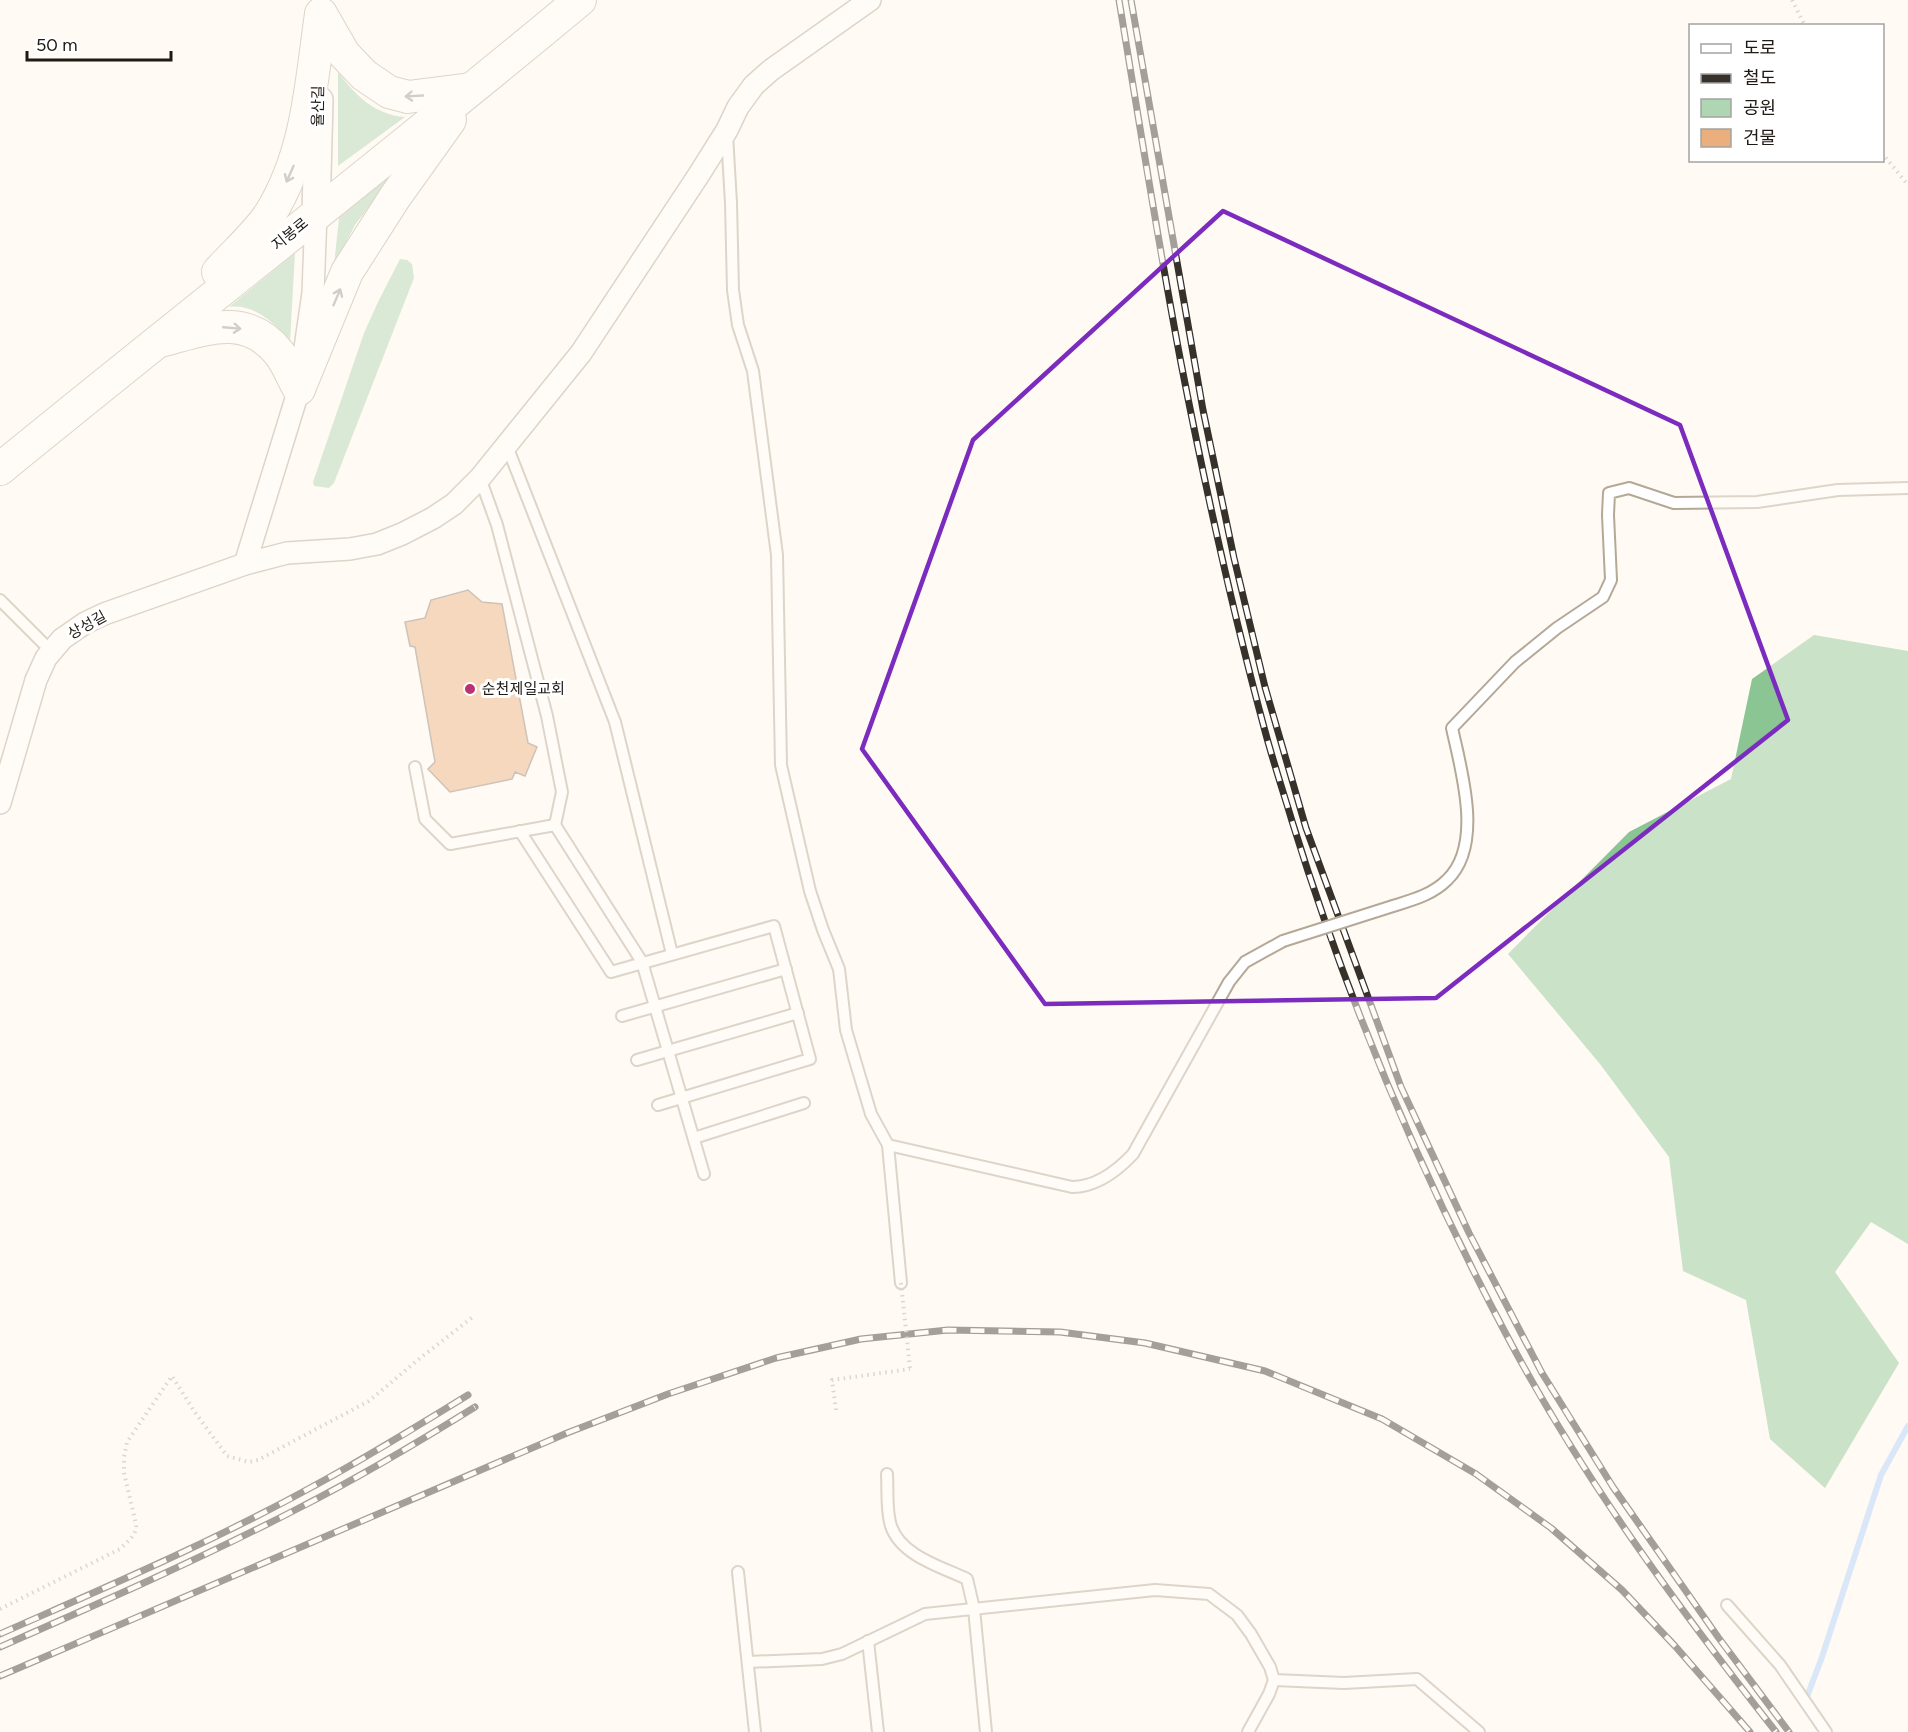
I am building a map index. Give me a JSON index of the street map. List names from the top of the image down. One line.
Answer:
{"streets":{"main road":["지봉로"],"street":["율산길","상성길"]},"crossings":[["율산길","지봉로"]],"places":["순천제일교회"],"legend":["도로","철도","공원","건물"],"scale_bar":"50 m"}
